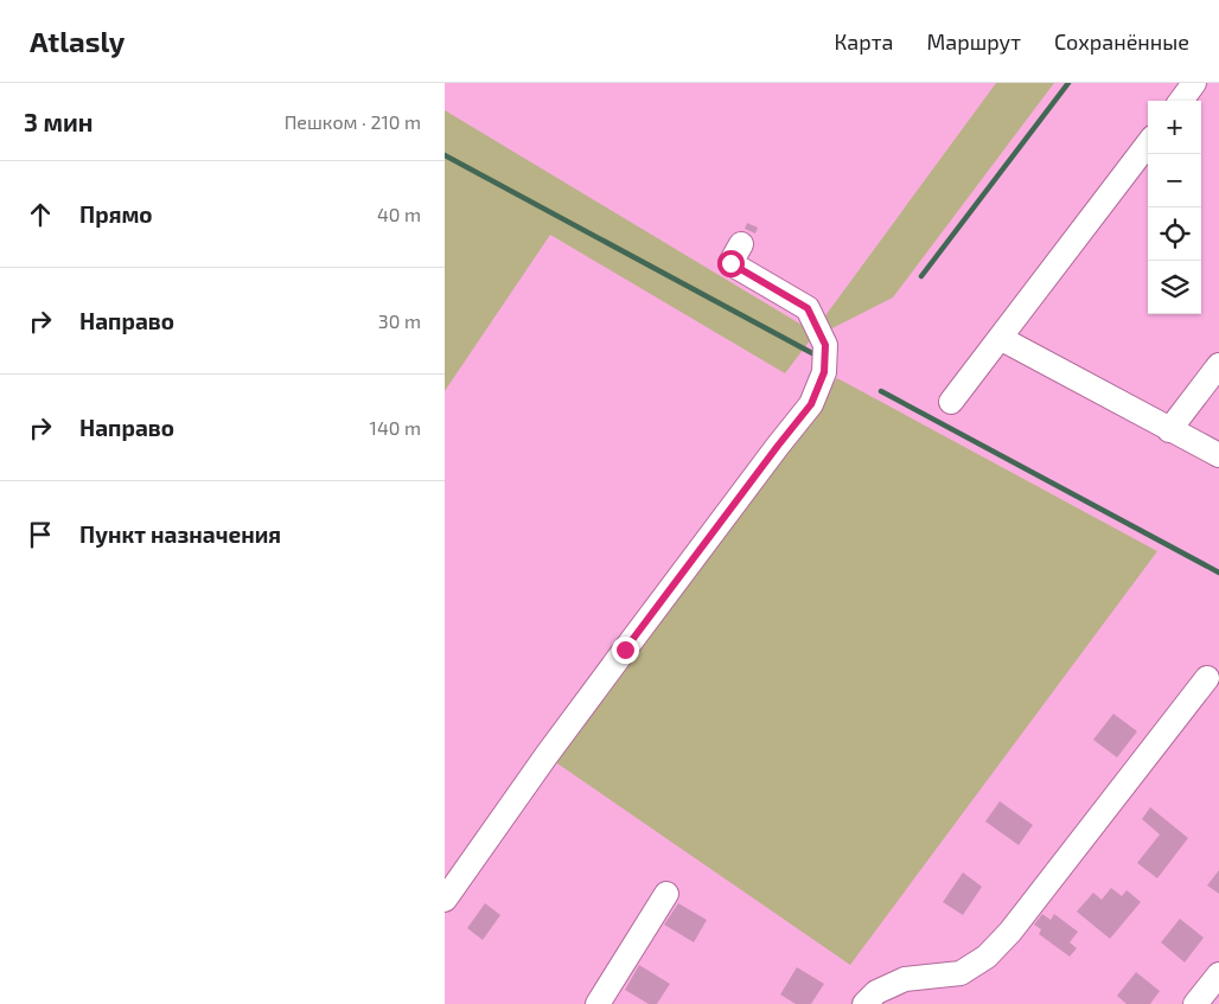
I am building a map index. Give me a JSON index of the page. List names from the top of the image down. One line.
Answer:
{"page":{"header":"Atlasly","nav":["Карта","Маршрут","Сохранённые"],"heading":["3 мин","Пешком · 210 m"],"map_buttons":["+","−"],"list":[["Прямо","40 m"],["Направо","30 m"],["Направо","140 m"],"Пункт назначения"]}}
